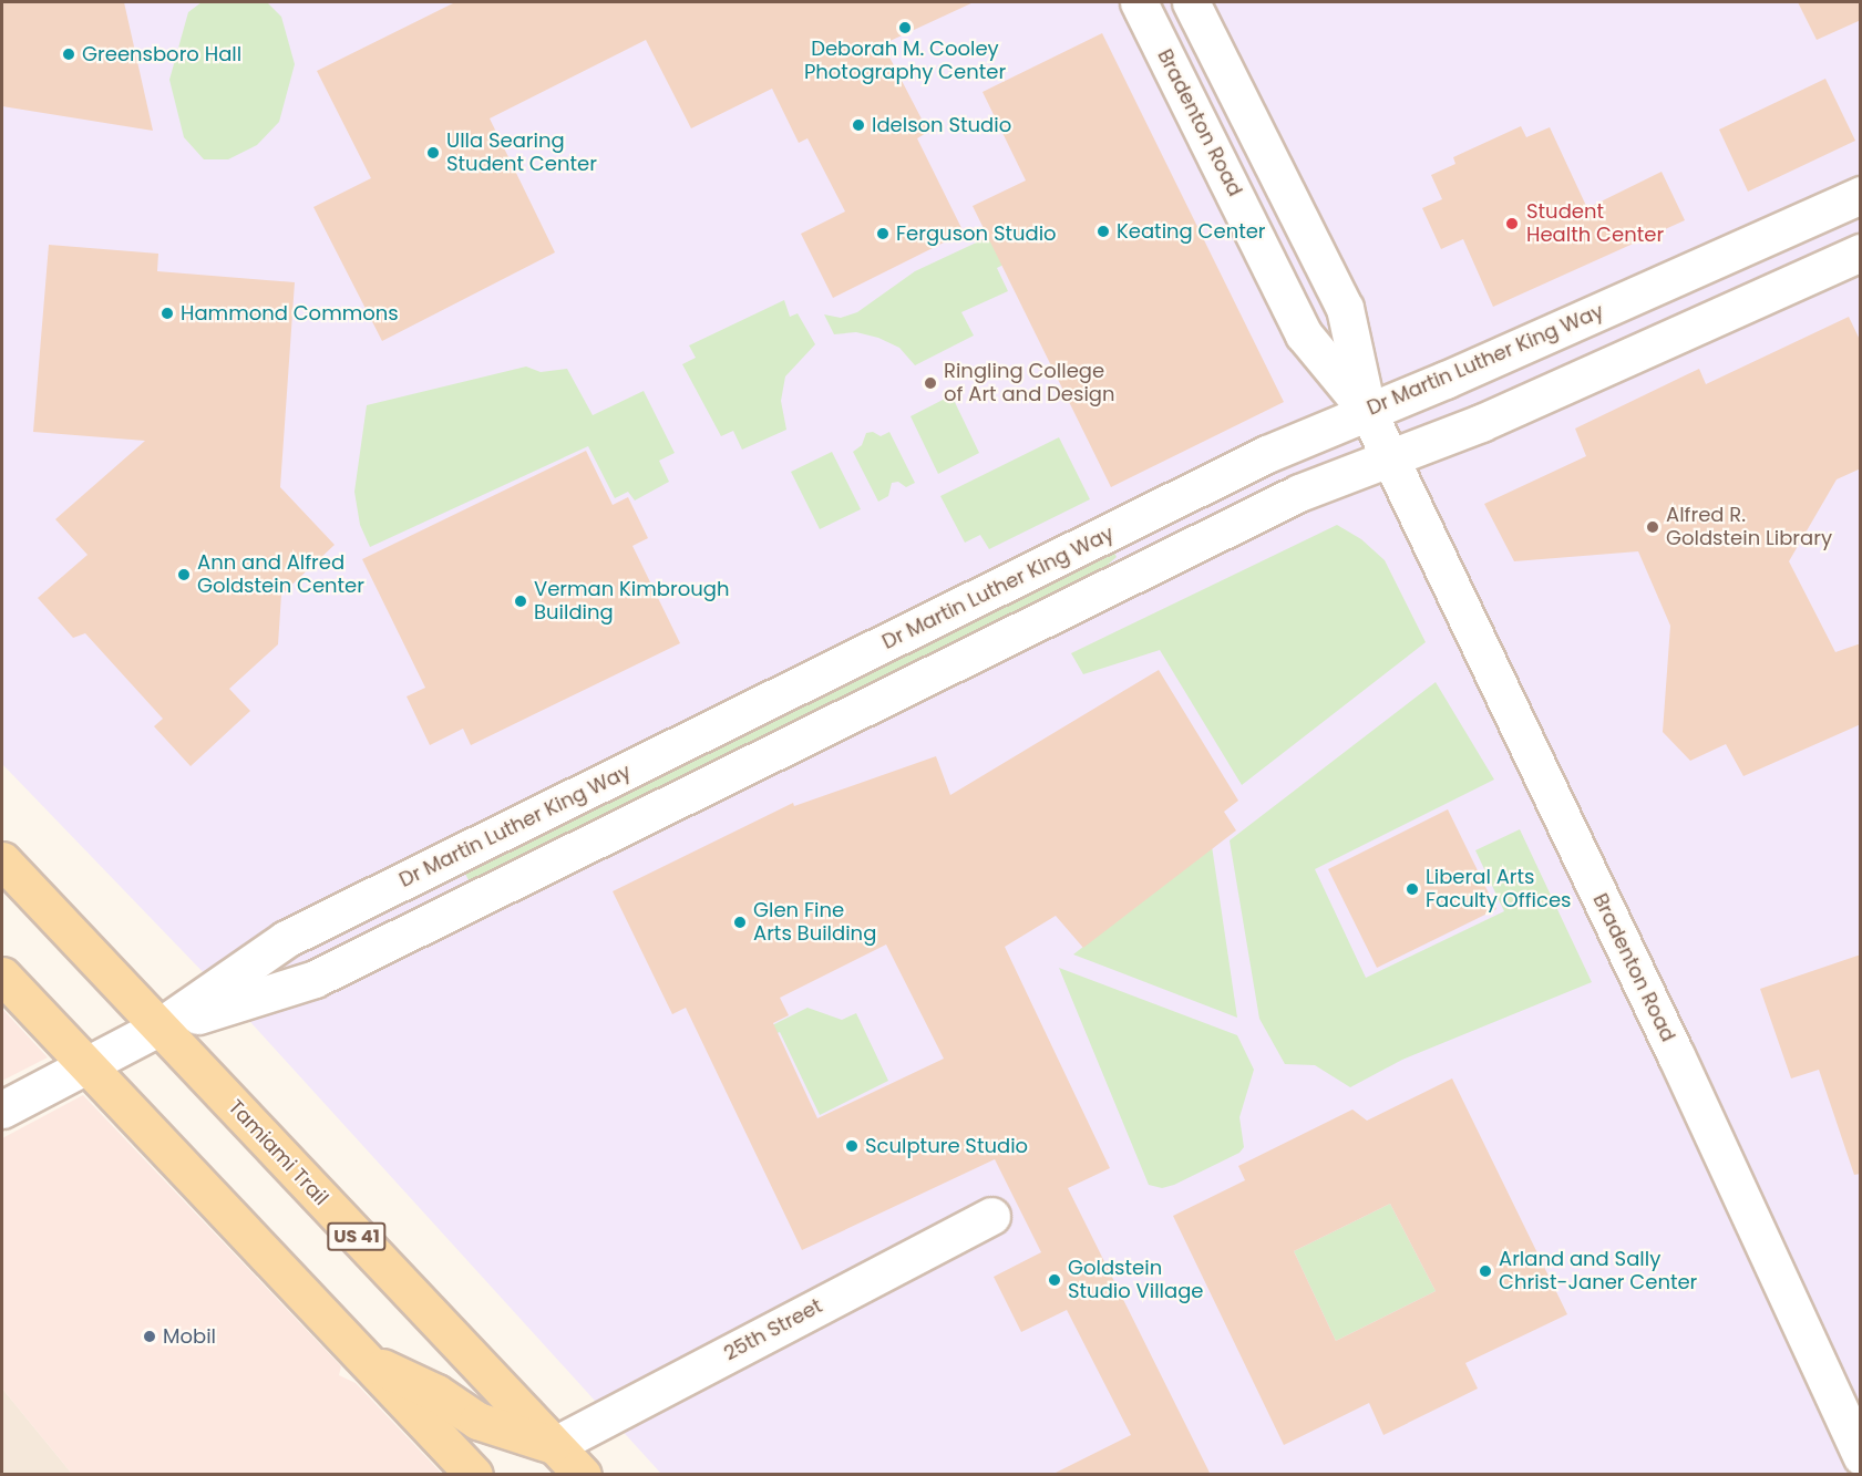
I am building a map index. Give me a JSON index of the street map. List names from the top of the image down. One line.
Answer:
{"streets":{"main road":["Tamiami Trail","US 41"],"street":["Bradenton Road","Dr Martin Luther King Way","25th Street"]},"crossings":[["Bradenton Road","Dr Martin Luther King Way"],["Dr Martin Luther King Way","Tamiami Trail"],["Tamiami Trail","25th Street"]],"places":["Deborah M. Cooley Photography Center","Greensboro Hall","Idelson Studio","Ulla Searing Student Center","Student Health Center","Keating Center","Ferguson Studio","Hammond Commons","Ringling College of Art and Design","Alfred R. Goldstein Library","Ann and Alfred Goldstein Center","Verman Kimbrough Building","Liberal Arts Faculty Offices","Glen Fine Arts Building","Sculpture Studio","Arland and Sally Christ-Janer Center","Goldstein Studio Village","Mobil"]}
